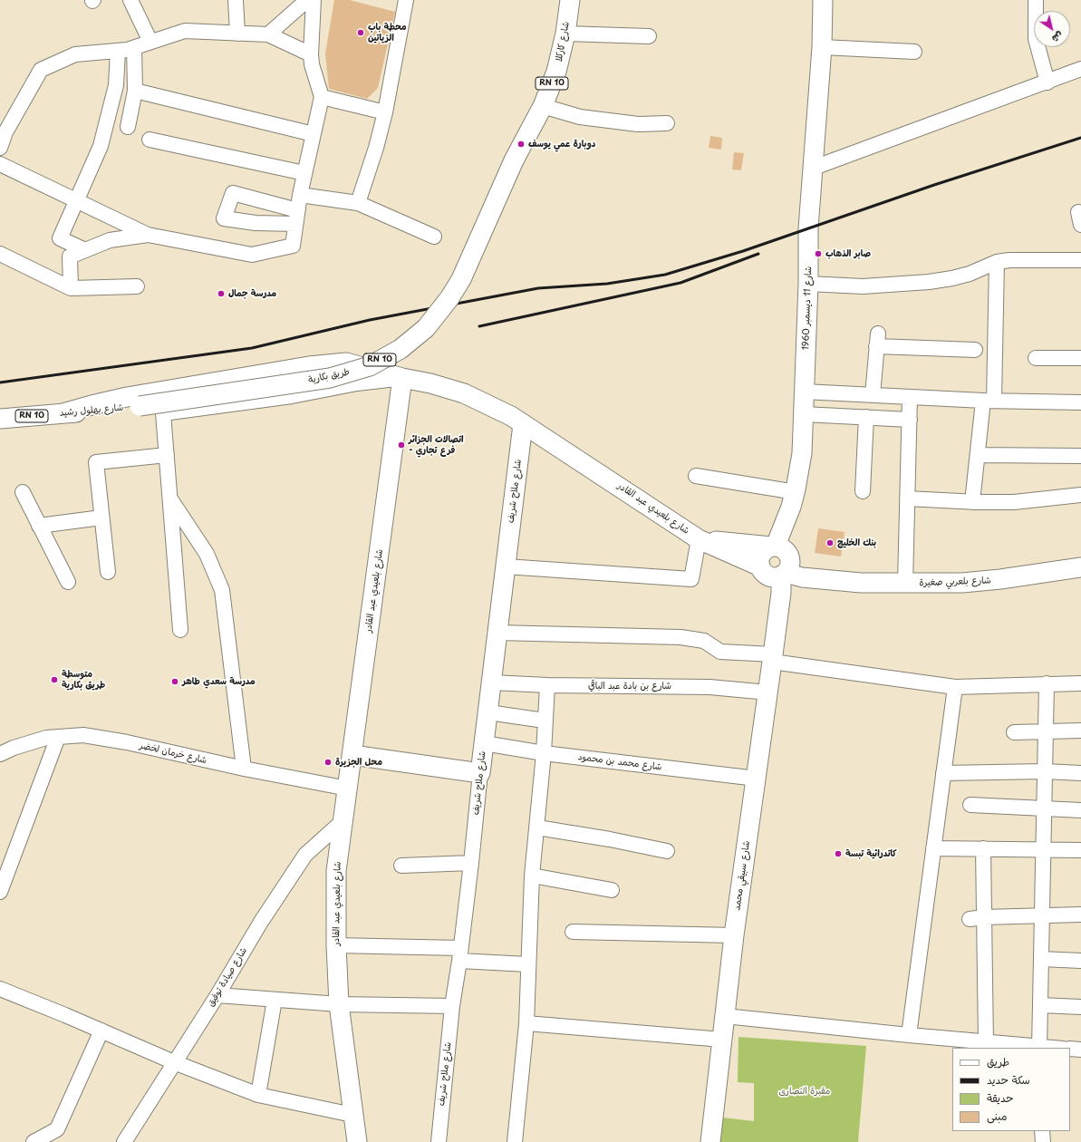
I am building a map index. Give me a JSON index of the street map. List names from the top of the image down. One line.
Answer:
{"streets":{"main road":["شارع كاركلا","RN 10","شارع 11 ديسمبر 1960","طريق بكارية","شارع بهلول رشيد","شارع ملاح شريف","شارع بلعيدي عبد القادر","شارع بلعربي صغيرة","شارع سبيقي محمد"],"street":["شارع بن بادة عبد الباقي","شارع خرمان لخضر","شارع محمد بن محمود","شارع صيادة توفيق"]},"crossings":[["شارع كاركلا","طريق بكارية"],["شارع 11 ديسمبر 1960","شارع بلعيدي عبد القادر"],["شارع 11 ديسمبر 1960","شارع بلعربي صغيرة"],["شارع 11 ديسمبر 1960","شارع سبيقي محمد"],["طريق بكارية","شارع بهلول رشيد"],["شارع ملاح شريف","شارع بلعيدي عبد القادر"],["شارع ملاح شريف","شارع بن بادة عبد الباقي"],["شارع ملاح شريف","شارع محمد بن محمود"],["شارع بلعيدي عبد القادر","شارع بلعربي صغيرة"],["شارع بلعيدي عبد القادر","شارع خرمان لخضر"],["شارع بلعيدي عبد القادر","شارع سبيقي محمد"],["شارع بلعيدي عبد القادر","شارع صيادة توفيق"],["شارع بلعربي صغيرة","شارع سبيقي محمد"],["شارع بن بادة عبد الباقي","شارع سبيقي محمد"],["شارع محمد بن محمود","شارع سبيقي محمد"]],"parks":["مقبرة النصارى"],"places":["محطة باب الزياتين","دوبارة عمي يوسف","صابر الذهاب","مدرسة جمال","اتصالات الجزائر - فرع تجاري","بنك الخليج","متوسطة طريق بكارية","مدرسة سعدي طاهر","محل الجزيرة","كاتدرائية تبسة"],"legend":["طريق","سكة حديد","حديقة","مبنى"],"north":"bottom right"}
